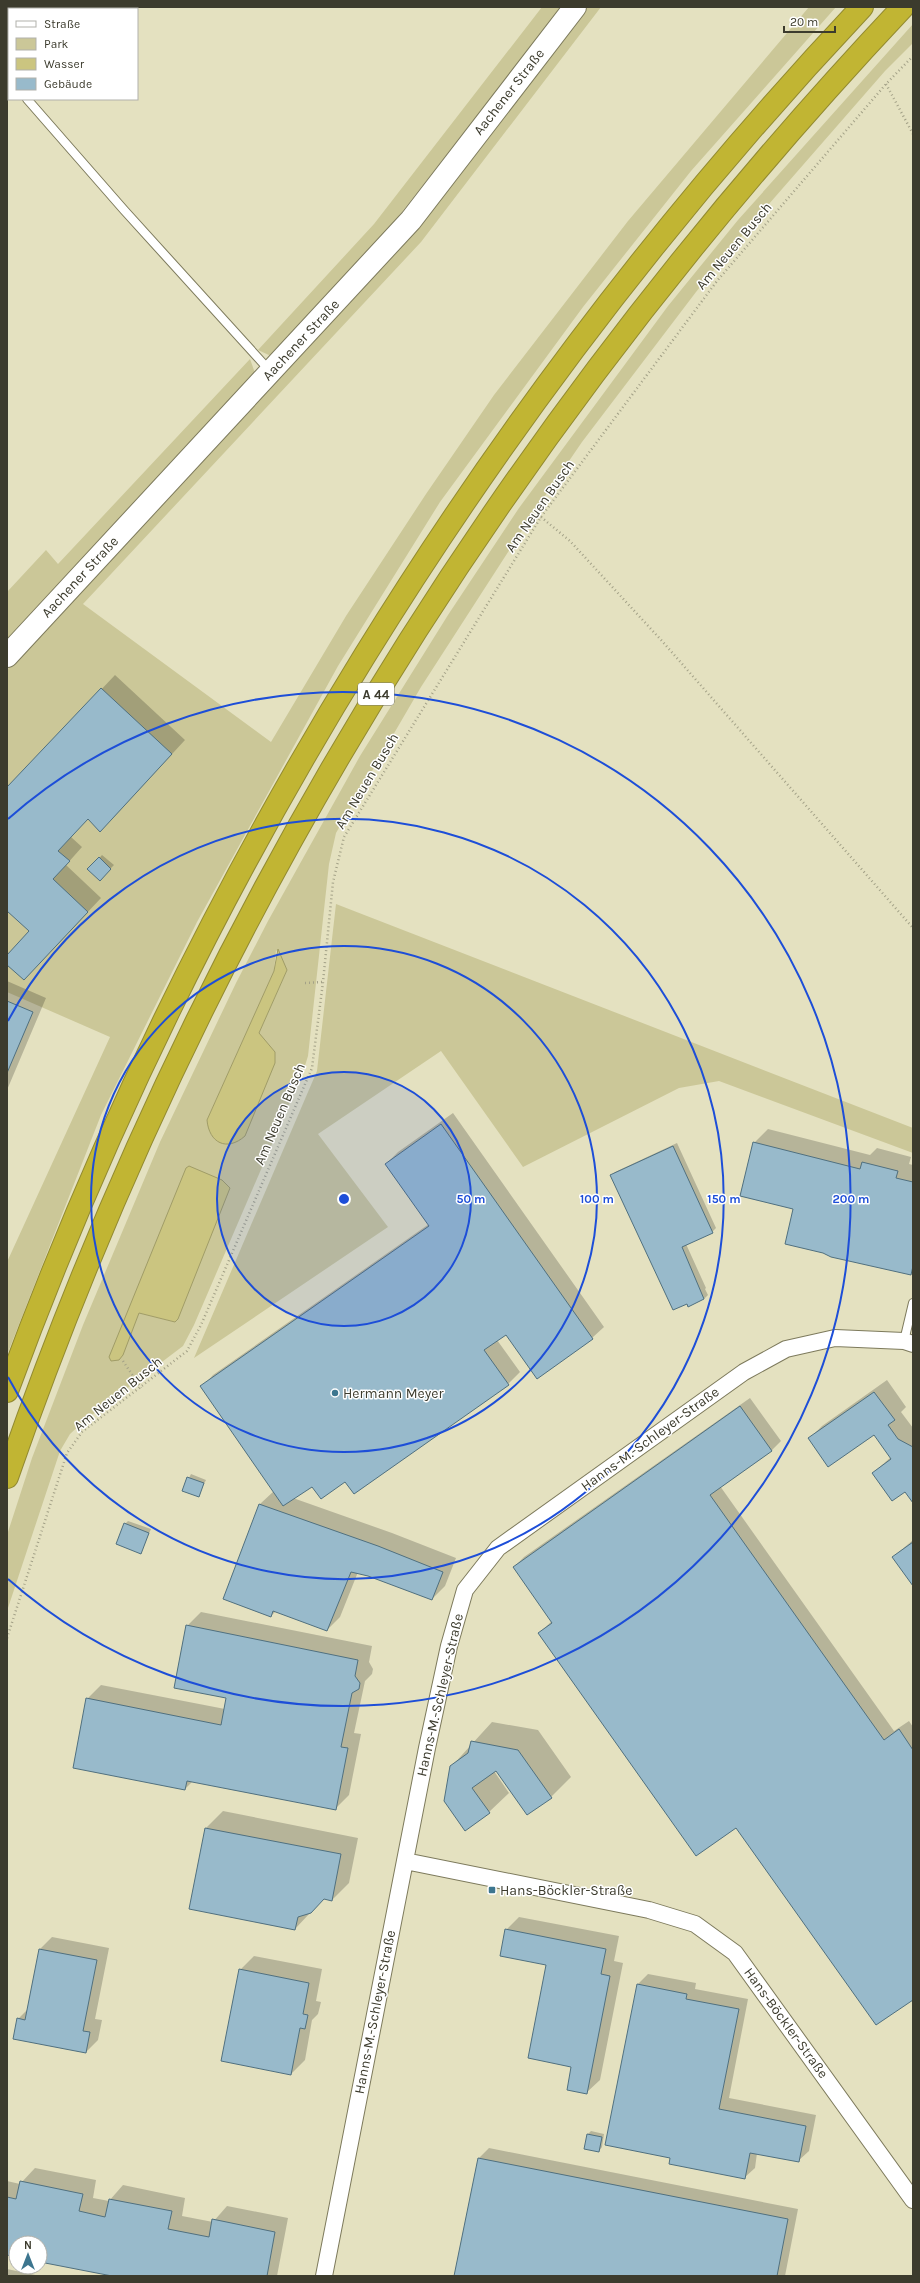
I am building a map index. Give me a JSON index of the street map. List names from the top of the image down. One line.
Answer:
{"streets":{"highway":["A 44"],"street":["Aachener Straße","Hanns-M.-Schleyer-Straße","Hans-Böckler-Straße"],"path":["Am Neuen Busch"]},"crossings":[["Hanns-M.-Schleyer-Straße","Hans-Böckler-Straße"]],"places":{"other":["Hermann Meyer"],"transit":["Hans-Böckler-Straße"]},"legend":["Straße","Park","Wasser","Gebäude"],"scale_bar":"20 m","north":"top","rings":["50 m","100 m","150 m","200 m"]}
